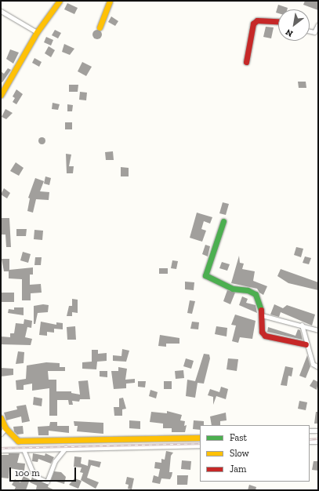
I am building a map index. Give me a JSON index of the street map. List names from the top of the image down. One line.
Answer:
{"legend":["Fast","Slow","Jam"],"scale_bar":"100 m","north":"bottom left"}
